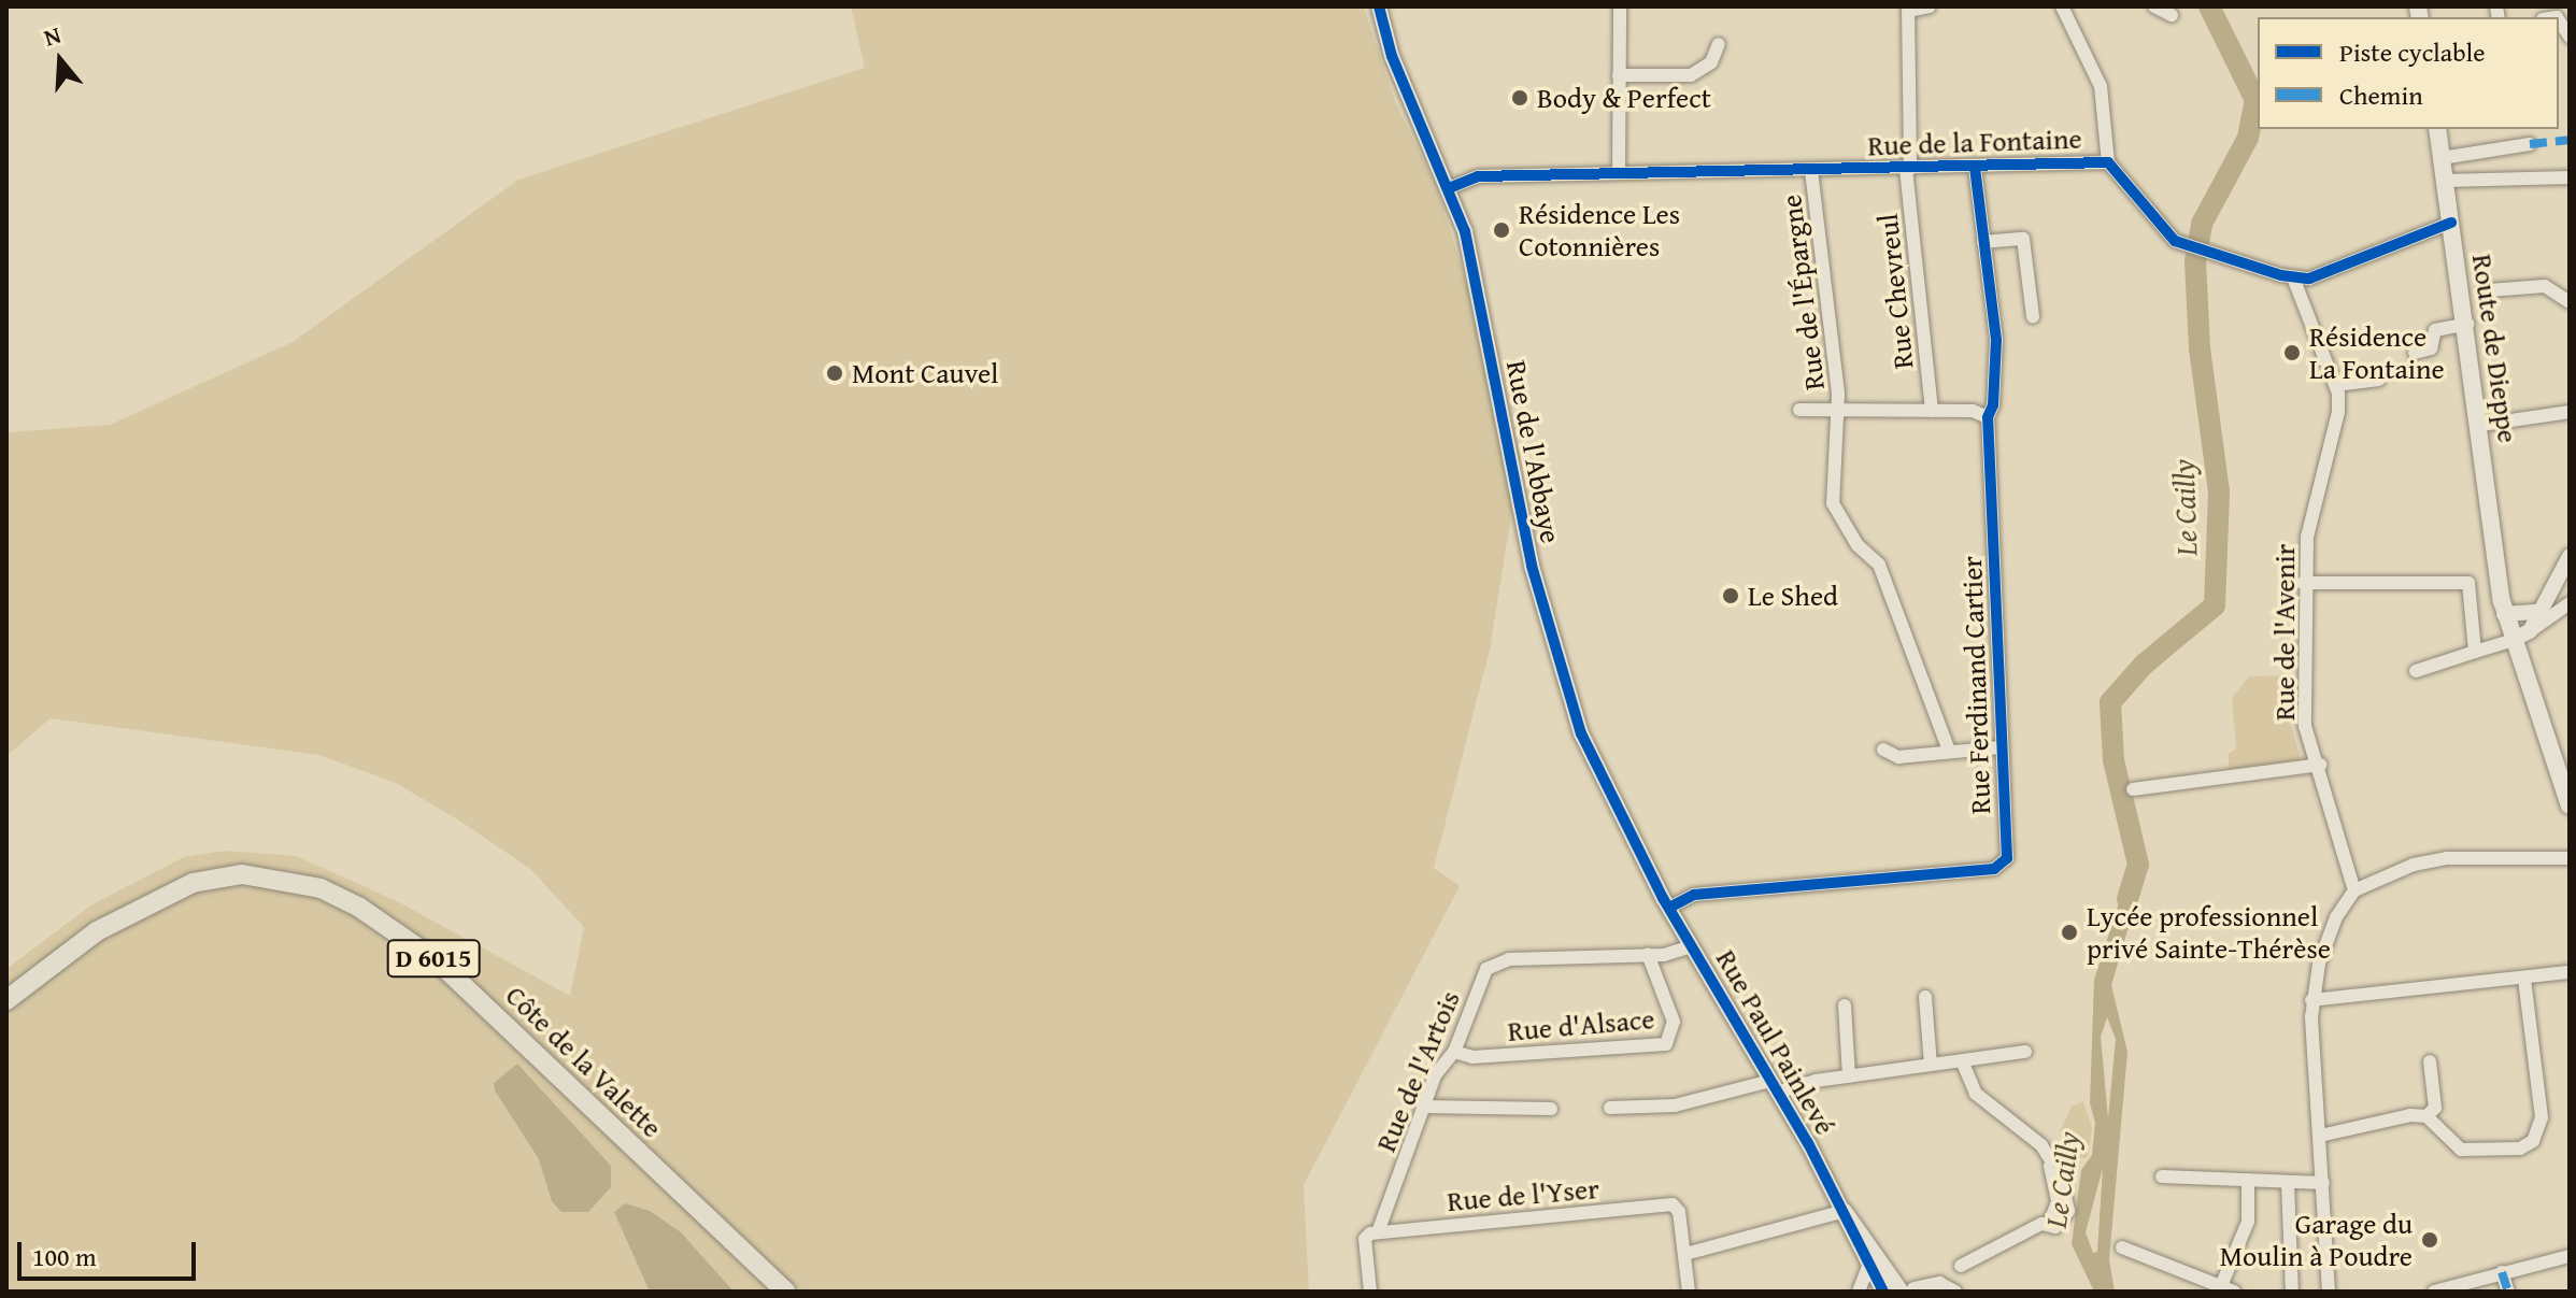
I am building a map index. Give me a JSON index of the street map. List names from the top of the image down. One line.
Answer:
{"streets":{"main road":["Route de Dieppe","D 6015","Côte de la Valette"],"street":["Rue de la Fontaine","Rue Chevreul","Rue de l'Épargne","Rue de l'Abbaye","Rue de l'Avenir","Rue Ferdinand Cartier","Rue d'Alsace","Rue Paul Painlevé","Rue de l'Artois","Rue de l'Yser"]},"crossings":[["Rue de la Fontaine","Rue Chevreul"],["Rue de la Fontaine","Rue de l'Épargne"],["Rue de la Fontaine","Route de Dieppe"],["Rue de la Fontaine","Rue de l'Abbaye"],["Rue de la Fontaine","Rue de l'Avenir"],["Rue de la Fontaine","Rue Ferdinand Cartier"],["Rue de l'Abbaye","Rue Ferdinand Cartier"],["Rue de l'Abbaye","Rue Paul Painlevé"],["Rue Ferdinand Cartier","Rue Paul Painlevé"],["Rue d'Alsace","Rue de l'Artois"],["Rue de l'Artois","Rue de l'Yser"]],"water":["Le Cailly"],"places":["Body & Perfect","Résidence Les Cotonnières","Résidence La Fontaine","Mont Cauvel","Le Shed","Lycée professionnel privé Sainte-Thérèse","Garage du Moulin à Poudre"],"legend":["Piste cyclable","Chemin"],"scale_bar":"100 m","north":"top"}
